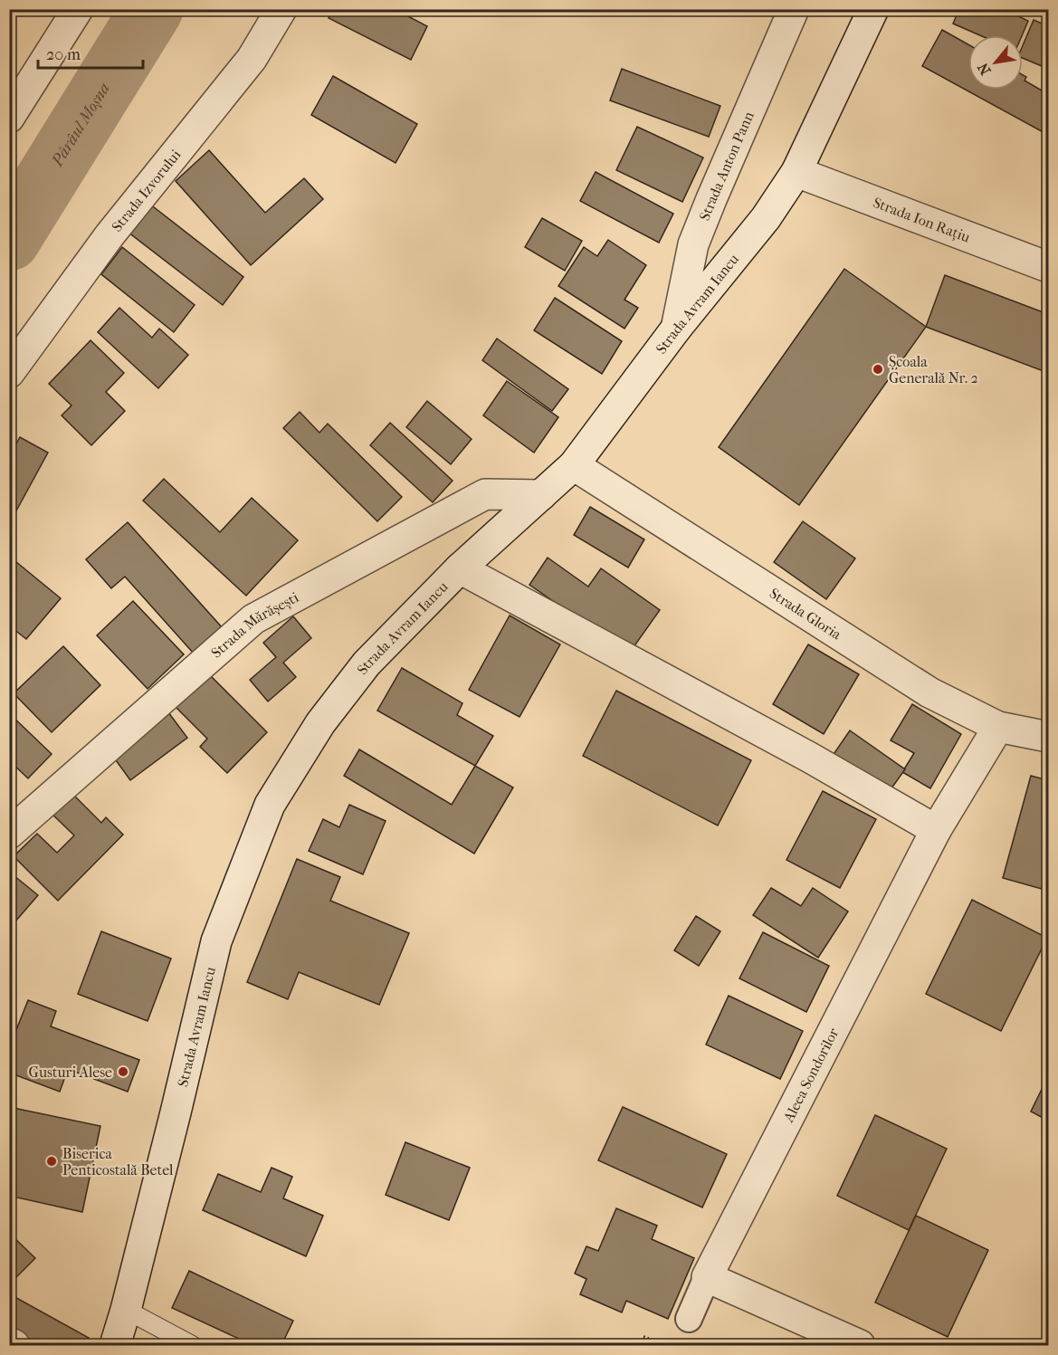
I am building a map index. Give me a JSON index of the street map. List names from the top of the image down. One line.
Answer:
{"streets":{"street":["Strada Anton Pann","Strada Izvorului","Strada Ion Rațiu","Strada Avram Iancu","Strada Gloria","Strada Mărășești","Aleea Sondorilor"]},"crossings":[["Strada Anton Pann","Strada Avram Iancu"],["Strada Ion Rațiu","Strada Avram Iancu"],["Strada Avram Iancu","Strada Gloria"],["Strada Avram Iancu","Strada Mărășești"],["Strada Gloria","Aleea Sondorilor"]],"water":["Pârâul Moșna"],"places":["Școala Generală Nr. 2","Gusturi Alese","Biserica Penticostală Betel"],"scale_bar":"20 m","north":"bottom left"}
